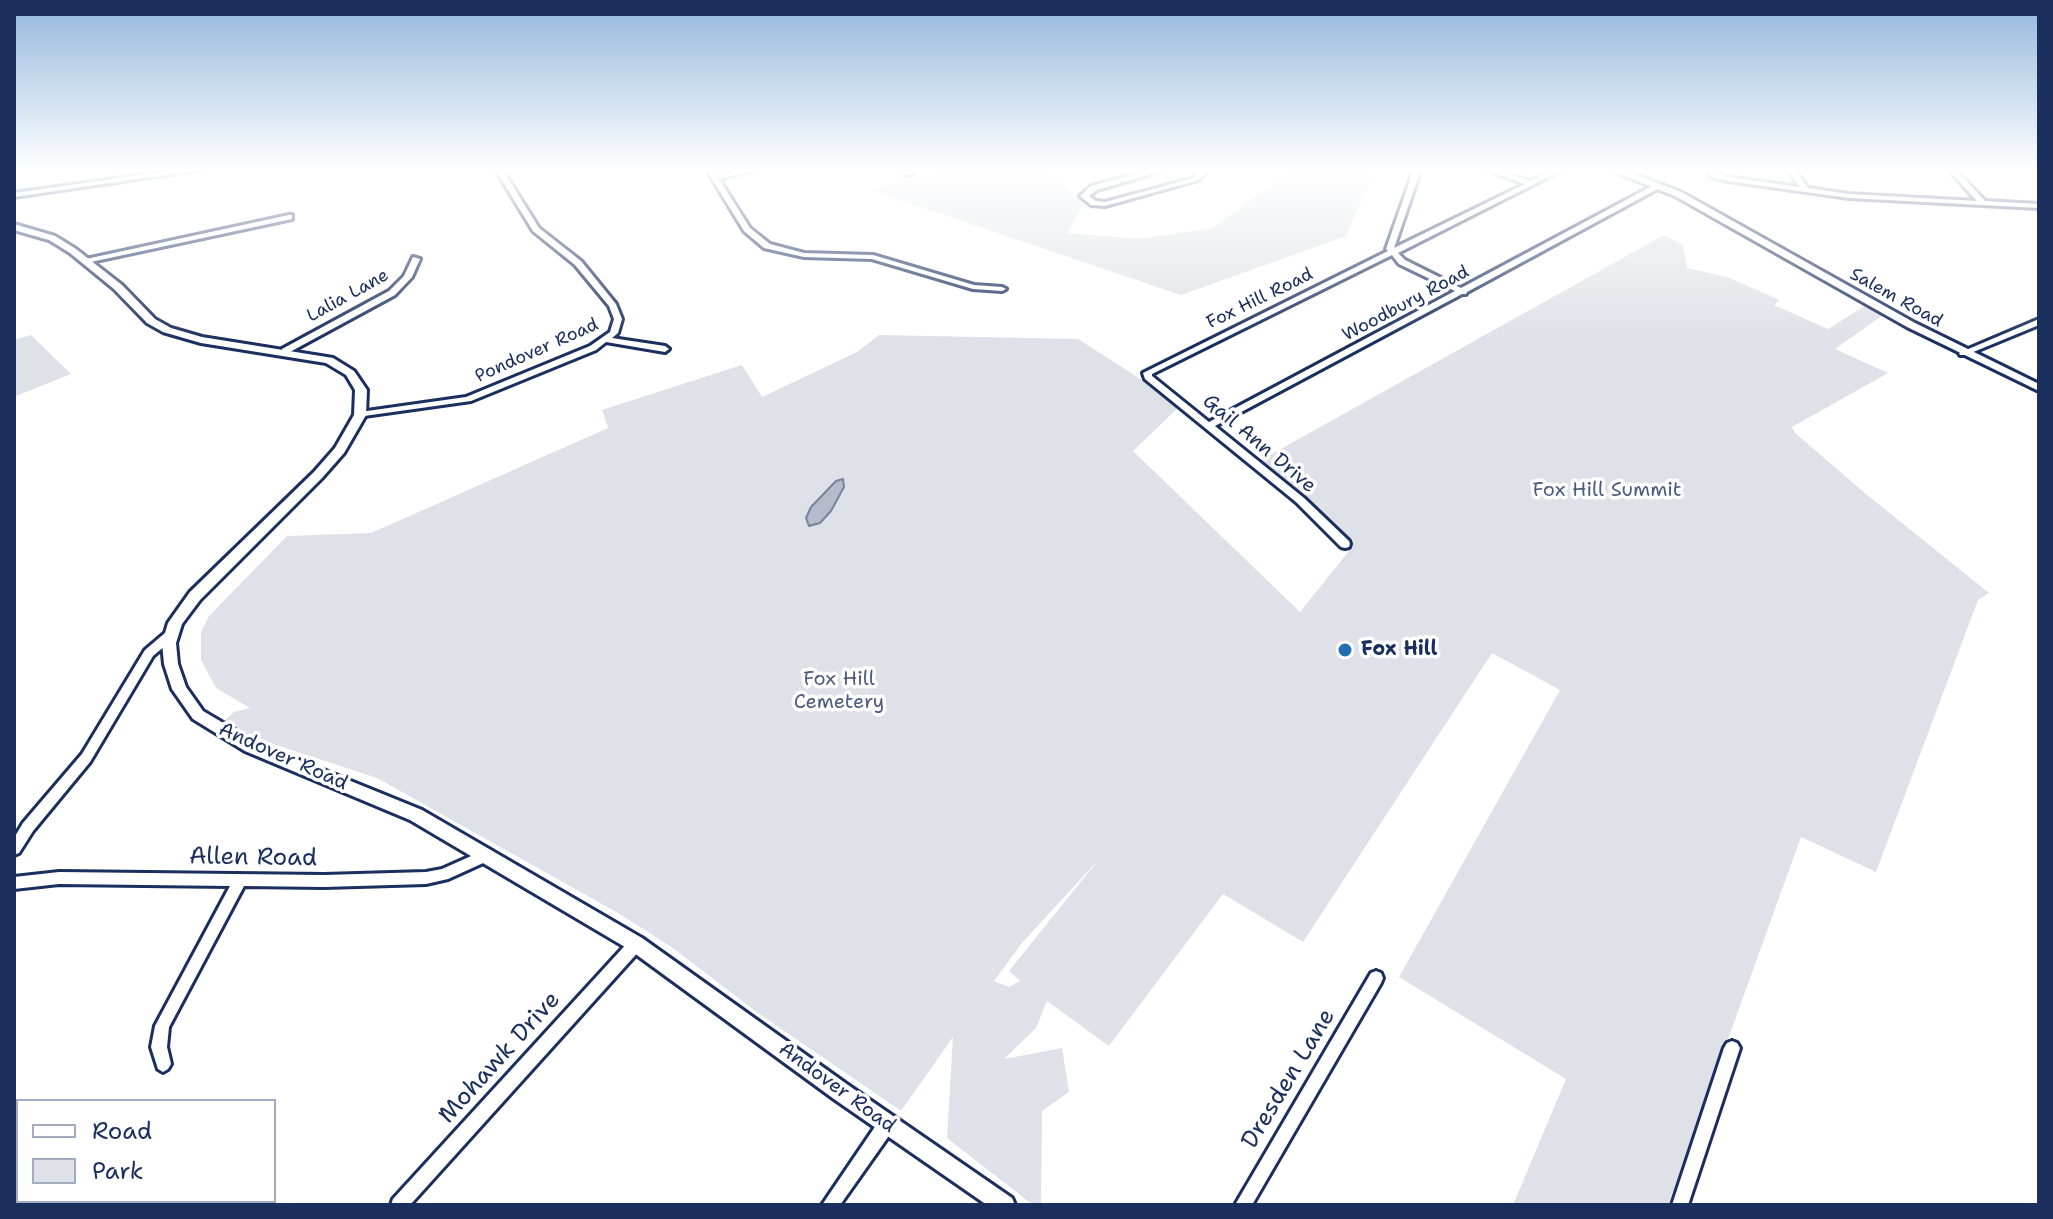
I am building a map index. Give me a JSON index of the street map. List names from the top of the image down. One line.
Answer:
{"streets":{"main road":["Salem Road","Andover Road"],"street":["Lalia Lane","Fox Hill Road","Woodbury Road","Pondover Road","Gail Ann Drive","Allen Road","Mohawk Drive","Dresden Lane"]},"crossings":[["Fox Hill Road","Gail Ann Drive"],["Woodbury Road","Gail Ann Drive"],["Andover Road","Allen Road"],["Andover Road","Mohawk Drive"]],"parks":["Fox Hill Summit","Fox Hill Cemetery"],"places":["Fox Hill"],"legend":["Road","Park"]}
